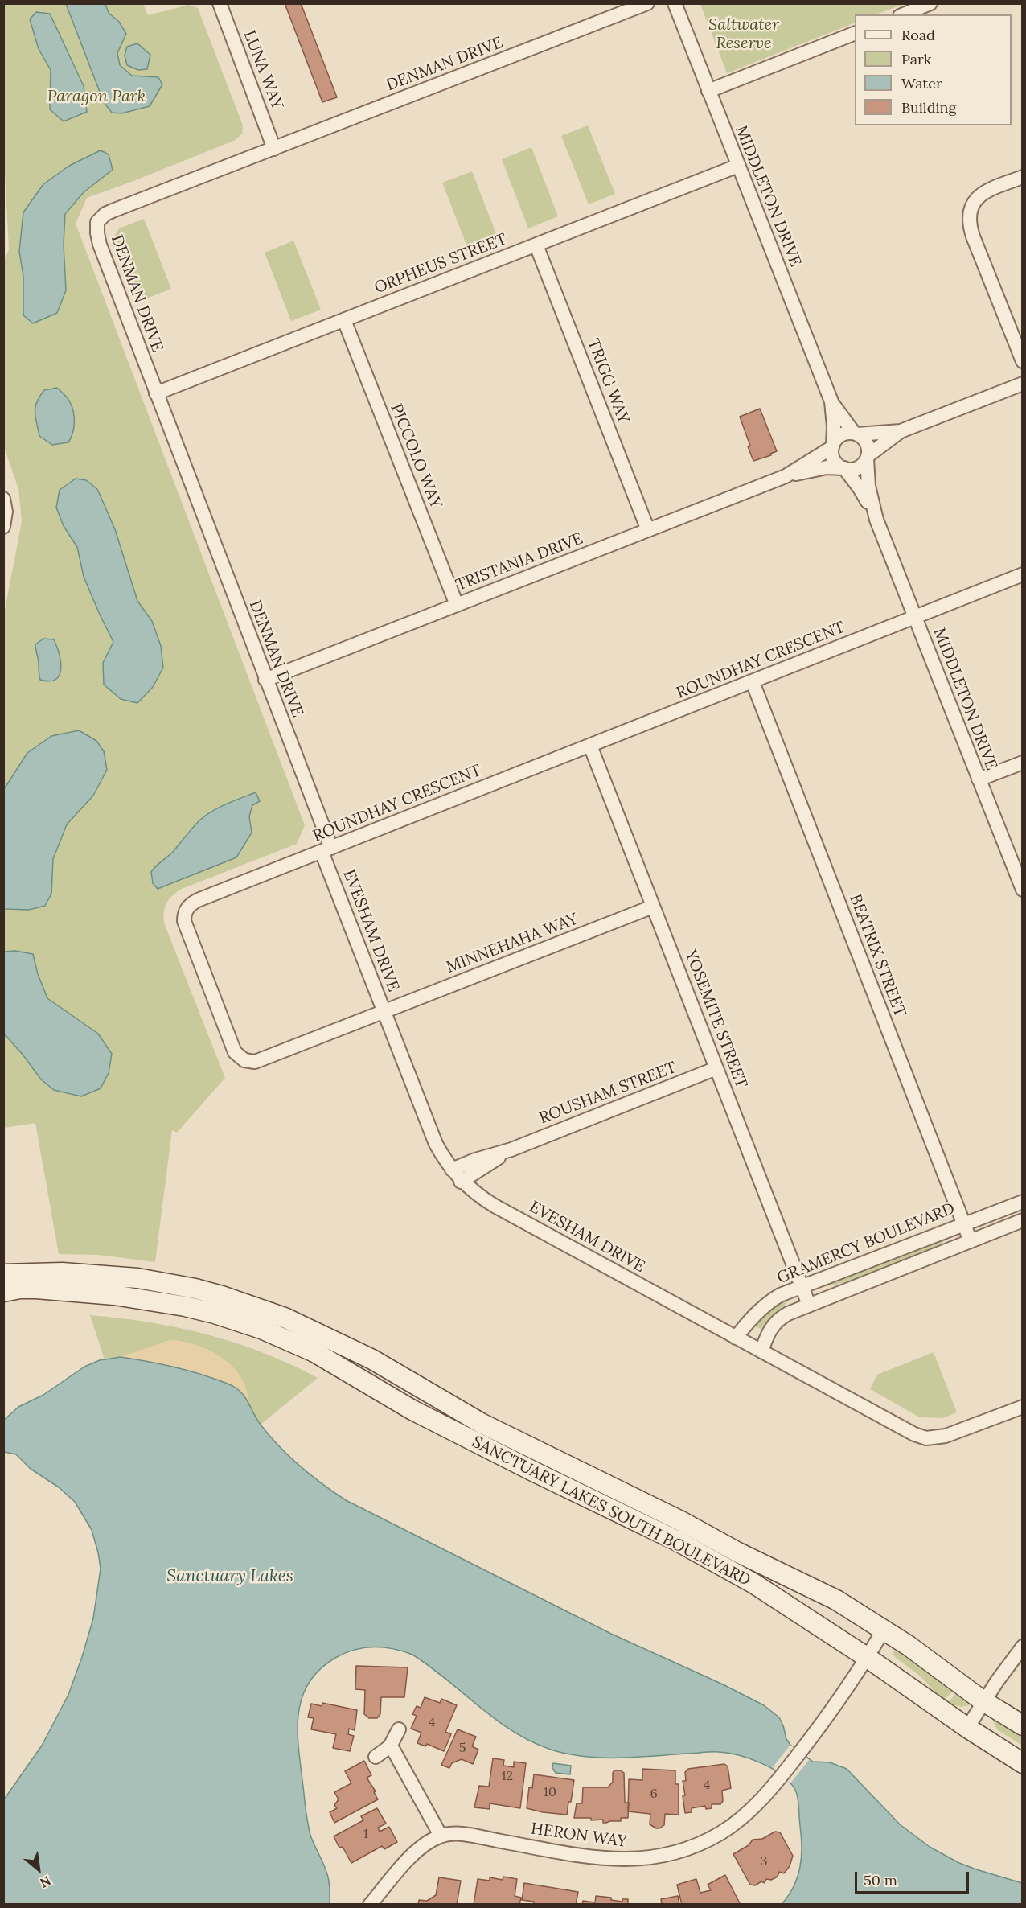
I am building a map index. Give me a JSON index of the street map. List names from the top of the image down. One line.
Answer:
{"streets":{"street":["DENMAN DRIVE","LUNA WAY","MIDDLETON DRIVE","ORPHEUS STREET","TRIGG WAY","PICCOLO WAY","TRISTANIA DRIVE","ROUNDHAY CRESCENT","EVESHAM DRIVE","MINNEHAHA WAY","BEATRIX STREET","YOSEMITE STREET","ROUSHAM STREET","GRAMERCY BOULEVARD","SANCTUARY LAKES SOUTH BOULEVARD","HERON WAY"]},"crossings":[["DENMAN DRIVE","LUNA WAY"],["DENMAN DRIVE","ORPHEUS STREET"],["DENMAN DRIVE","TRISTANIA DRIVE"],["DENMAN DRIVE","ROUNDHAY CRESCENT"],["DENMAN DRIVE","EVESHAM DRIVE"],["MIDDLETON DRIVE","ORPHEUS STREET"],["MIDDLETON DRIVE","TRISTANIA DRIVE"],["MIDDLETON DRIVE","ROUNDHAY CRESCENT"],["ORPHEUS STREET","TRIGG WAY"],["ORPHEUS STREET","PICCOLO WAY"],["TRIGG WAY","TRISTANIA DRIVE"],["PICCOLO WAY","TRISTANIA DRIVE"],["ROUNDHAY CRESCENT","EVESHAM DRIVE"],["ROUNDHAY CRESCENT","MINNEHAHA WAY"],["ROUNDHAY CRESCENT","BEATRIX STREET"],["ROUNDHAY CRESCENT","YOSEMITE STREET"],["EVESHAM DRIVE","MINNEHAHA WAY"],["EVESHAM DRIVE","ROUSHAM STREET"],["EVESHAM DRIVE","GRAMERCY BOULEVARD"],["MINNEHAHA WAY","YOSEMITE STREET"],["BEATRIX STREET","GRAMERCY BOULEVARD"],["YOSEMITE STREET","ROUSHAM STREET"],["YOSEMITE STREET","GRAMERCY BOULEVARD"],["SANCTUARY LAKES SOUTH BOULEVARD","HERON WAY"]],"water":["Sanctuary Lakes"],"parks":["Saltwater Reserve","Paragon Park"],"house_numbers":["4","5","12","4","10","6","1","3"],"legend":["Road","Park","Water","Building"],"scale_bar":"50 m","north":"bottom right"}
